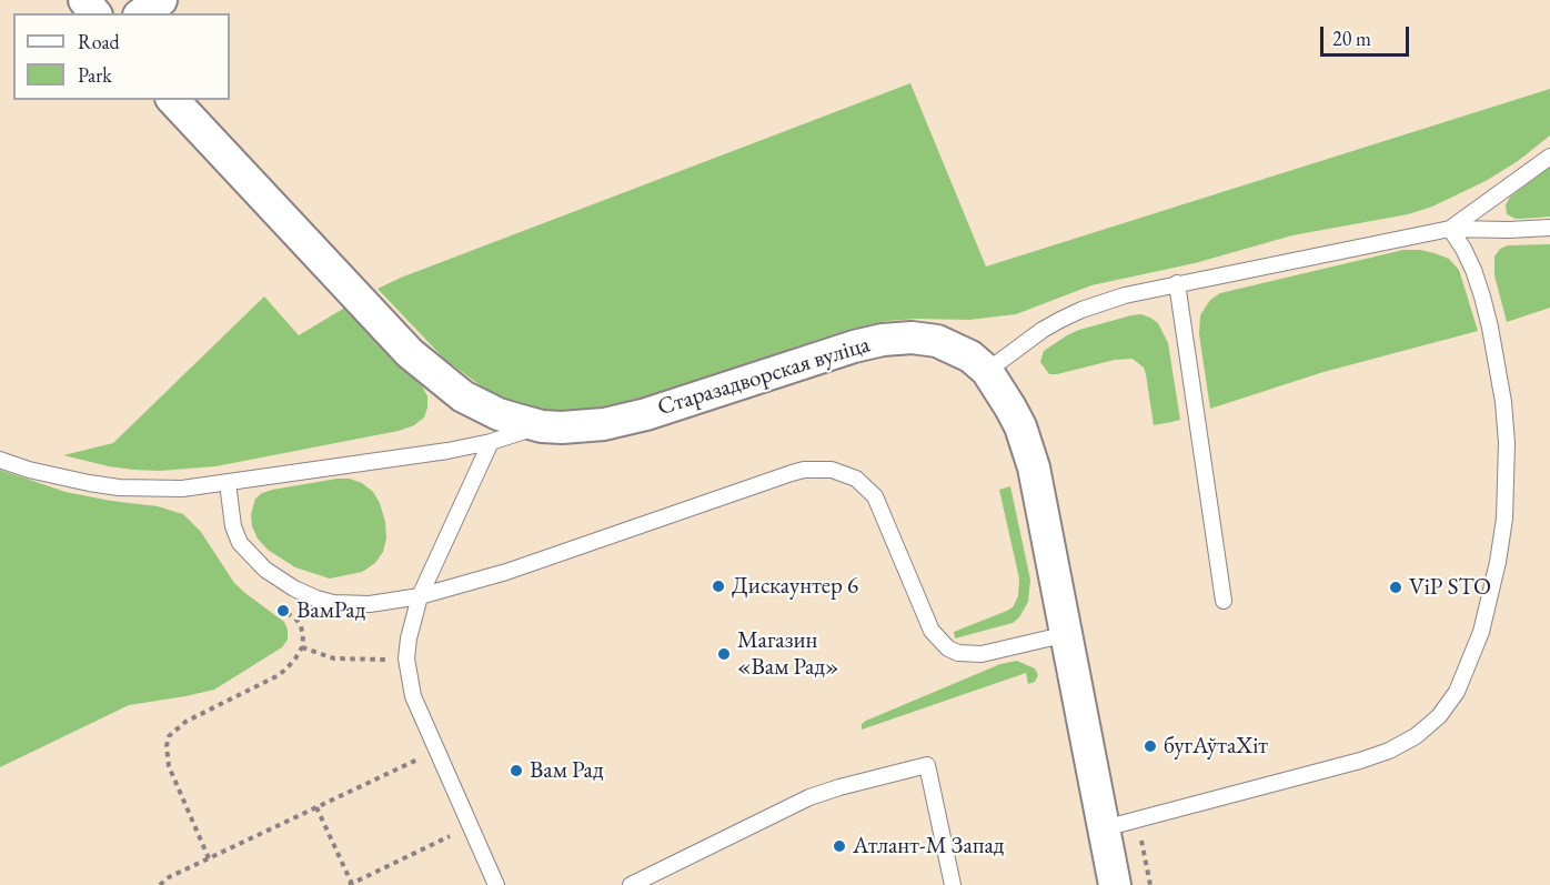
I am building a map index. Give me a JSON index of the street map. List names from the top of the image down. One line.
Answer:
{"streets":{"street":["Старазадворская вуліца"]},"places":["Дискаунтер 6","ViP STO","ВамРад","Магазин «Вам Рад»","бугАўтаХіт","Вам Рад","Атлант-М Запад"],"legend":["Road","Park"],"scale_bar":"20 m"}
